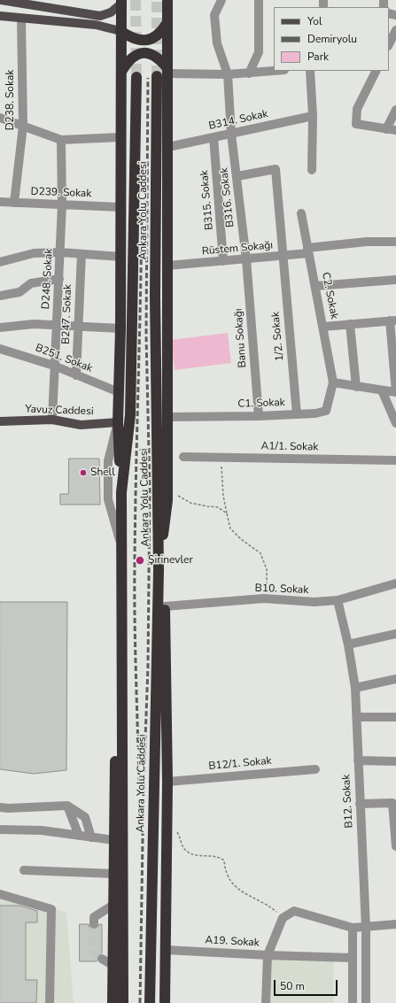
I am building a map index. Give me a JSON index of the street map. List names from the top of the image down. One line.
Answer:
{"streets":{"highway":["Ankara Yolu Caddesi"],"main road":["Yavuz Caddesi"],"street":["D238. Sokak","B314. Sokak","D239. Sokak","B316. Sokak","B315. Sokak","Rüstem Sokağı","D248. Sokak","C2. Sokak","B247. Sokak","1/2. Sokak","Banu Sokağı","B251. Sokak","C1. Sokak","A1/1. Sokak","B10. Sokak","B12/1. Sokak","B12. Sokak","A19. Sokak"]},"crossings":[["D238. Sokak","D239. Sokak"],["B314. Sokak","B316. Sokak"],["B314. Sokak","B315. Sokak"],["D239. Sokak","D248. Sokak"],["B316. Sokak","Rüstem Sokağı"],["B316. Sokak","1/2. Sokak"],["B316. Sokak","Banu Sokağı"],["B315. Sokak","Rüstem Sokağı"],["Rüstem Sokağı","C2. Sokak"],["Rüstem Sokağı","1/2. Sokak"],["Rüstem Sokağı","Banu Sokağı"],["D248. Sokak","B251. Sokak"],["D248. Sokak","Yavuz Caddesi"],["C2. Sokak","C1. Sokak"],["B247. Sokak","B251. Sokak"],["1/2. Sokak","C1. Sokak"],["Banu Sokağı","C1. Sokak"],["B10. Sokak","B12. Sokak"]],"places":["Shell","Şirinevler"],"legend":["Yol","Demiryolu","Park"],"scale_bar":"50 m"}
